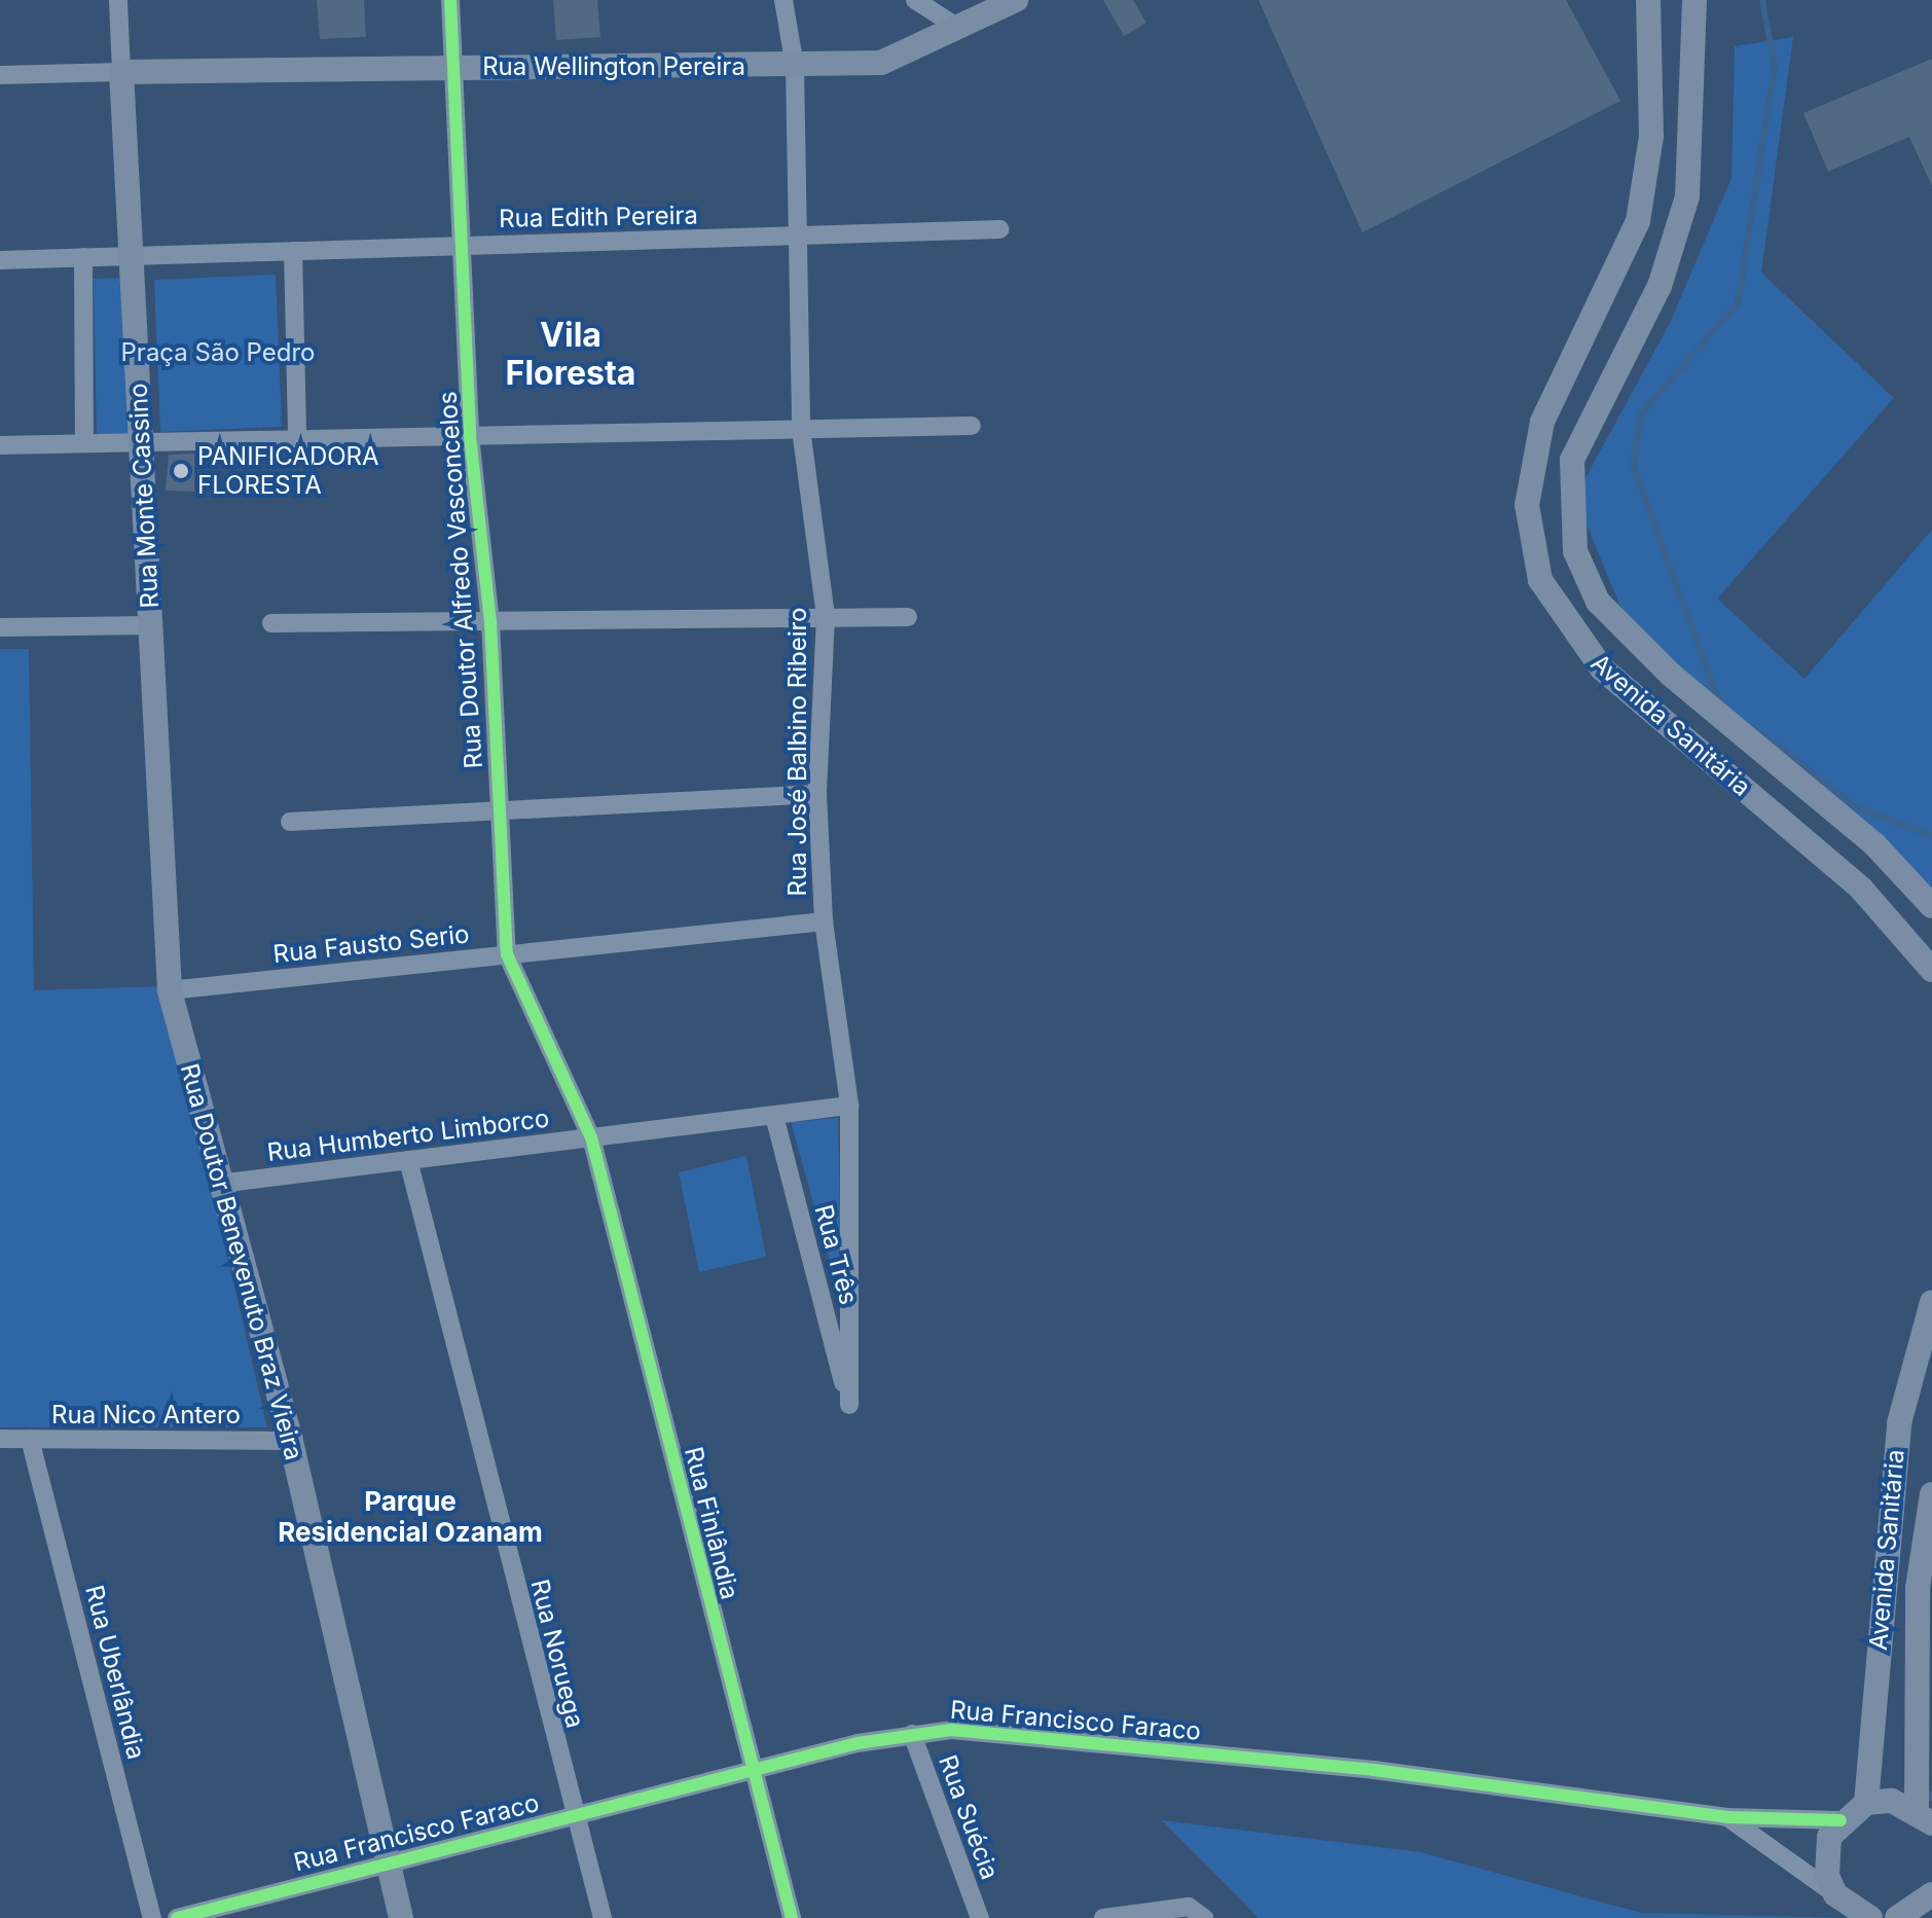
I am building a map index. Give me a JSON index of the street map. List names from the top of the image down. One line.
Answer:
{"streets":{"street":["Rua Wellington Pereira","Rua Edith Pereira","Rua Monte Cassino","Rua Doutor Alfredo Vasconcelos","Avenida Sanitária","Rua José Balbino Ribeiro","Rua Fausto Serio","Rua Humberto Limborco","Rua Três","Rua Doutor Benevenuto Braz Vieira","Rua Nico Antero","Rua Finlândia","Rua Noruega","Rua Uberlândia","Rua Francisco Faraco","Rua Suécia"]},"crossings":[["Rua Wellington Pereira","Rua Monte Cassino"],["Rua Wellington Pereira","Rua Doutor Alfredo Vasconcelos"],["Rua Wellington Pereira","Rua José Balbino Ribeiro"],["Rua Edith Pereira","Rua Monte Cassino"],["Rua Edith Pereira","Rua Doutor Alfredo Vasconcelos"],["Rua Edith Pereira","Rua José Balbino Ribeiro"],["Rua Monte Cassino","Rua Fausto Serio"],["Rua Monte Cassino","Rua Doutor Benevenuto Braz Vieira"],["Rua Doutor Alfredo Vasconcelos","Rua Fausto Serio"],["Rua Doutor Alfredo Vasconcelos","Rua Humberto Limborco"],["Rua Doutor Alfredo Vasconcelos","Rua Finlândia"],["Rua José Balbino Ribeiro","Rua Fausto Serio"],["Rua José Balbino Ribeiro","Rua Humberto Limborco"],["Rua José Balbino Ribeiro","Rua Três"],["Rua Fausto Serio","Rua Doutor Benevenuto Braz Vieira"],["Rua Humberto Limborco","Rua Três"],["Rua Humberto Limborco","Rua Doutor Benevenuto Braz Vieira"],["Rua Humberto Limborco","Rua Finlândia"],["Rua Humberto Limborco","Rua Noruega"],["Rua Doutor Benevenuto Braz Vieira","Rua Nico Antero"],["Rua Doutor Benevenuto Braz Vieira","Rua Francisco Faraco"],["Rua Nico Antero","Rua Uberlândia"],["Rua Finlândia","Rua Francisco Faraco"],["Rua Noruega","Rua Francisco Faraco"],["Rua Francisco Faraco","Rua Suécia"]],"districts":["Vila Floresta","Parque Residencial Ozanam"],"parks":["Praça São Pedro"],"places":["PANIFICADORA FLORESTA"]}
